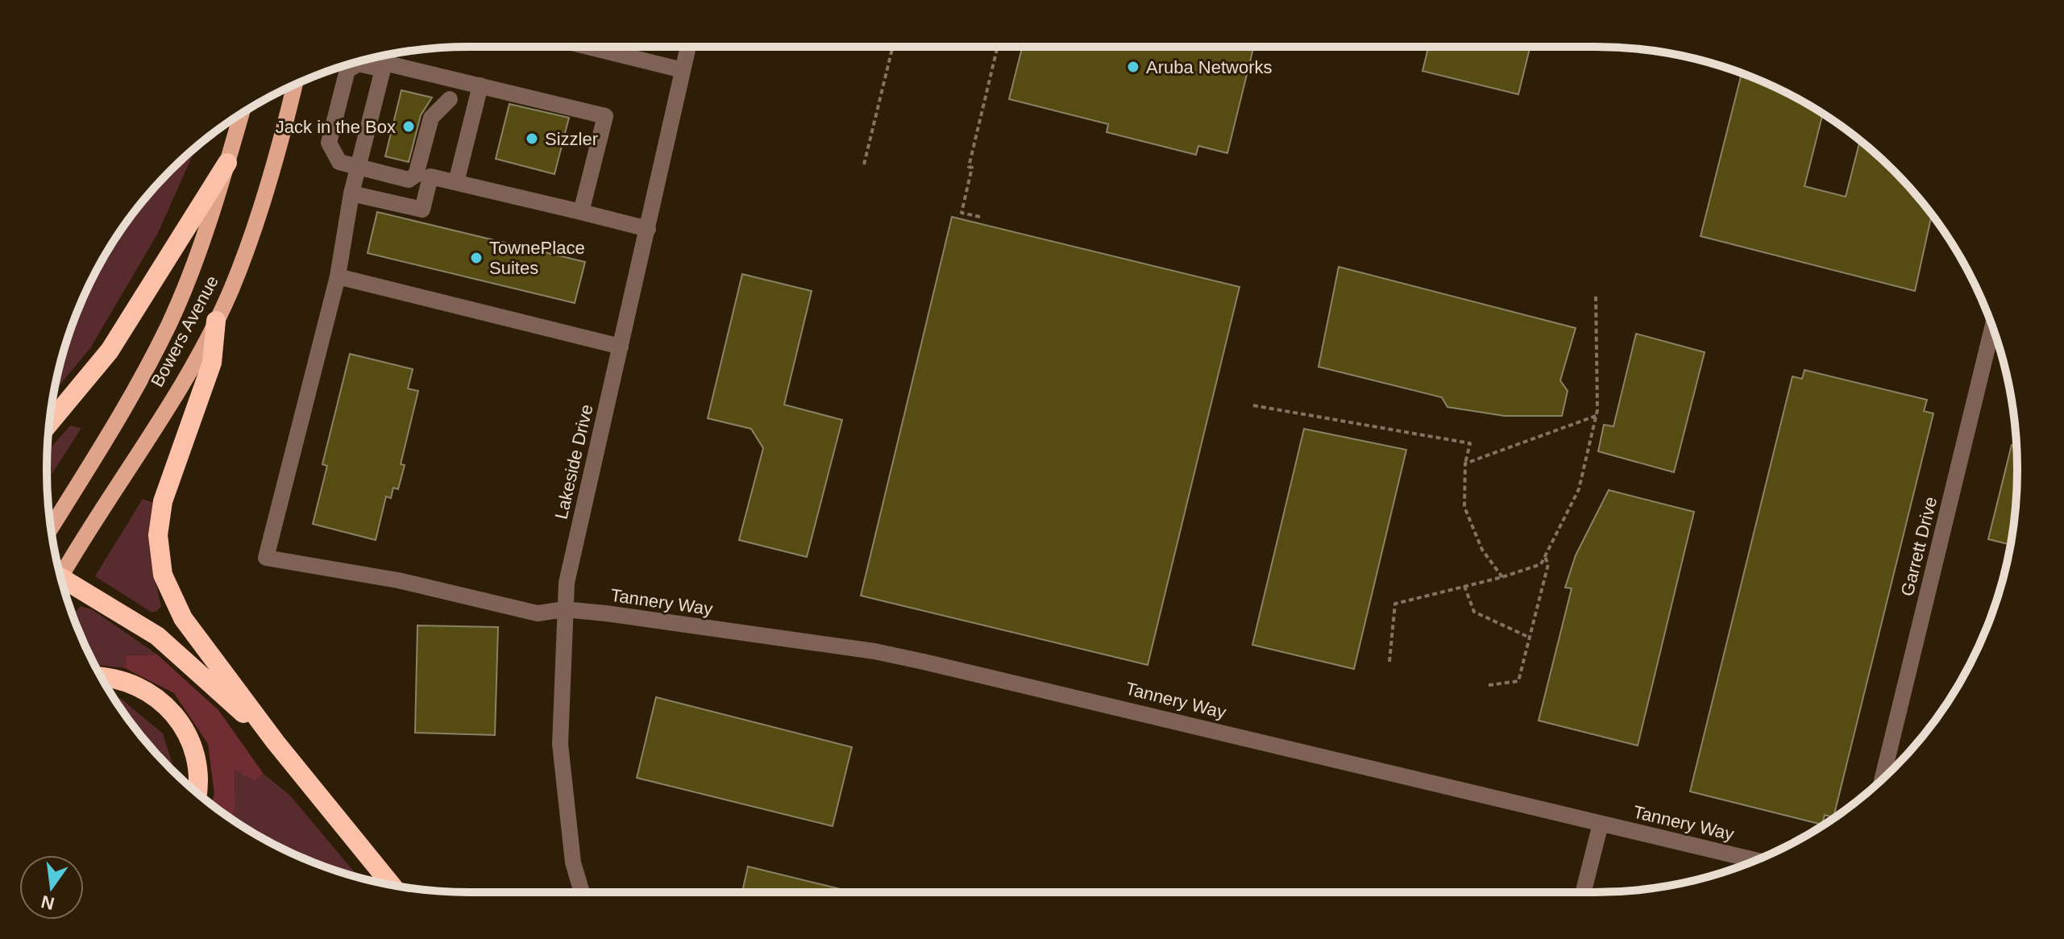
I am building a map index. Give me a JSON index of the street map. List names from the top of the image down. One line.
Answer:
{"streets":{"main road":["Bowers Avenue"],"street":["Lakeside Drive","Garrett Drive","Tannery Way"]},"crossings":[["Lakeside Drive","Tannery Way"]],"places":["Aruba Networks","Jack in the Box","Sizzler","TownePlace Suites"],"north":"bottom"}
